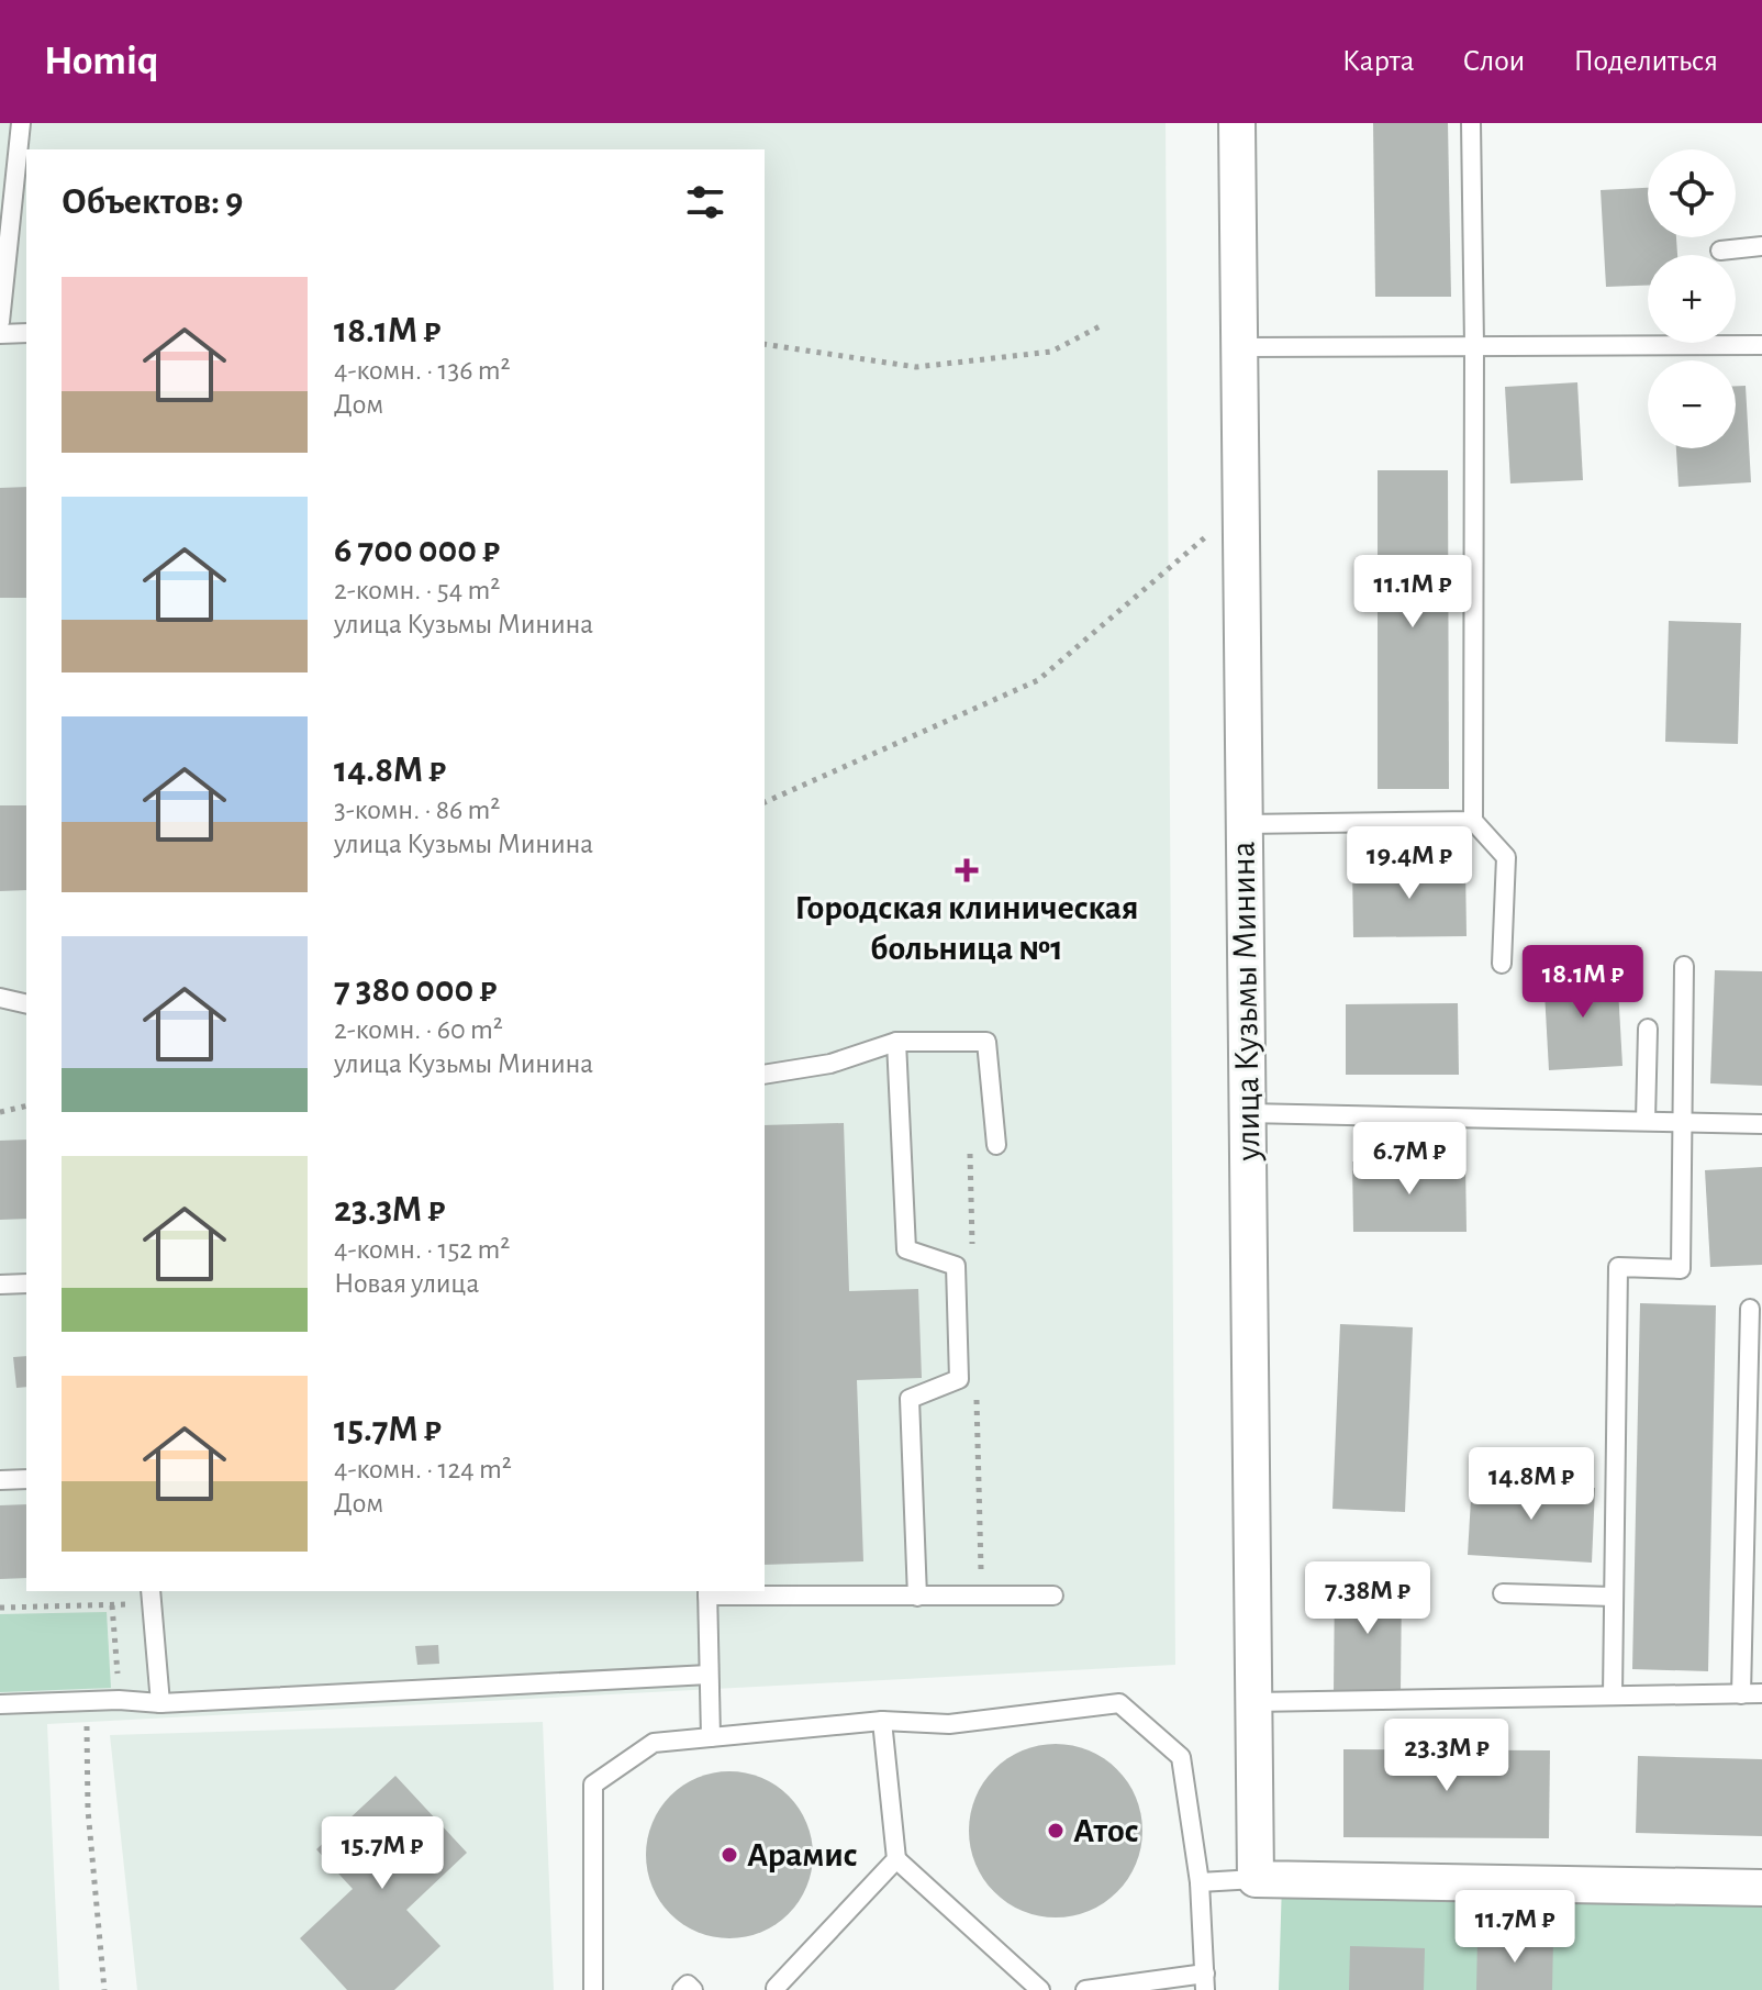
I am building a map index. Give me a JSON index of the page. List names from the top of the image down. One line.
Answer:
{"streets":{"street":["улица Кузьмы Минина"]},"places":{"health":["Городская клиническая больница №1"],"other":["Атос","Арамис"]},"page":{"header":"Homiq","nav":["Карта","Слои","Поделиться"],"map_buttons":["+","−"],"heading":"Объектов: 9","list":[{"name":"18.1M ₽","note":"4-комн. · 136 m² · Дом"},{"name":"6 700 000 ₽","note":"2-комн. · 54 m² · улица Кузьмы Минина"},{"name":"14.8M ₽","note":"3-комн. · 86 m² · улица Кузьмы Минина"},{"name":"7 380 000 ₽","note":"2-комн. · 60 m² · улица Кузьмы Минина"},{"name":"23.3M ₽","note":"4-комн. · 152 m² · Новая улица"},{"name":"15.7M ₽","note":"4-комн. · 124 m² · Дом"}],"price":["11.1M ₽","19.4M ₽","18.1M ₽","6.7M ₽","14.8M ₽","7.38M ₽","23.3M ₽","15.7M ₽","11.7M ₽"]}}
